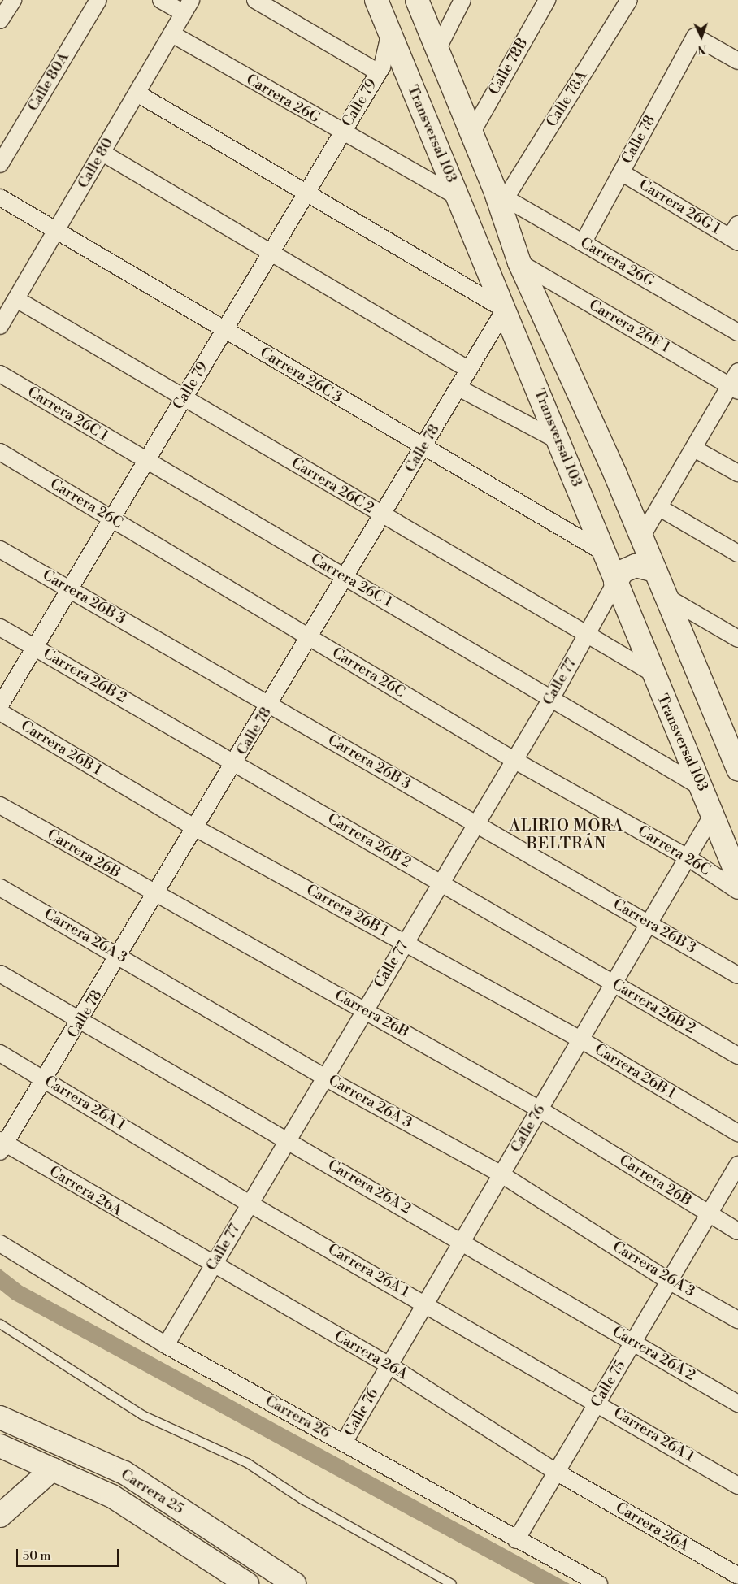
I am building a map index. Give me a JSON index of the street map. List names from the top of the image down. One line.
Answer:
{"streets":{"street":["Calle 78B","Calle 80A","Carrera 26G","Calle 78A","Calle 79","Transversal 103","Calle 78","Calle 80","Carrera 26G 1","Carrera 26F 1","Carrera 26C 3","Carrera 26C 1","Carrera 26C 2","Carrera 26C","Carrera 26B 3","Carrera 26B 2","Calle 77","Carrera 26B 1","Carrera 26B","Carrera 26A 3","Carrera 26A 1","Calle 76","Carrera 26A 2","Carrera 26A","Calle 75","Carrera 26","Carrera 25"]},"crossings":[["Carrera 26G","Calle 78A"],["Carrera 26G","Calle 79"],["Carrera 26G","Transversal 103"],["Carrera 26G","Calle 78"],["Carrera 26G","Calle 80"],["Calle 79","Transversal 103"],["Calle 79","Carrera 26C 3"],["Calle 79","Carrera 26C 1"],["Calle 79","Carrera 26C 2"],["Calle 79","Carrera 26C"],["Calle 79","Carrera 26B 3"],["Calle 79","Carrera 26B 2"],["Transversal 103","Calle 78"],["Transversal 103","Carrera 26C 3"],["Transversal 103","Carrera 26C 1"],["Transversal 103","Carrera 26C 2"],["Transversal 103","Calle 77"],["Transversal 103","Calle 76"],["Calle 78","Carrera 26G 1"],["Calle 78","Carrera 26C 3"],["Calle 78","Carrera 26C 1"],["Calle 78","Carrera 26C 2"],["Calle 78","Carrera 26C"],["Calle 78","Carrera 26B 3"],["Calle 78","Carrera 26B 2"],["Calle 78","Carrera 26B 1"],["Calle 78","Carrera 26B"],["Calle 78","Carrera 26A 3"],["Calle 78","Carrera 26A 1"],["Calle 78","Carrera 26A 2"],["Calle 78","Carrera 26A"],["Calle 80","Carrera 26C 3"],["Calle 80","Carrera 26C 2"],["Carrera 26C 1","Calle 77"],["Carrera 26C 2","Calle 77"],["Carrera 26C","Calle 77"],["Carrera 26C","Calle 76"],["Carrera 26B 3","Calle 77"],["Carrera 26B 3","Calle 76"],["Carrera 26B 2","Calle 77"],["Carrera 26B 2","Calle 76"],["Calle 77","Carrera 26B 1"],["Calle 77","Carrera 26B"],["Calle 77","Carrera 26A 3"],["Calle 77","Carrera 26A 1"],["Calle 77","Carrera 26A 2"],["Calle 77","Carrera 26A"],["Calle 77","Carrera 26"],["Carrera 26B 1","Calle 76"],["Carrera 26B","Calle 76"],["Carrera 26B","Calle 75"],["Carrera 26A 3","Calle 76"],["Carrera 26A 3","Calle 75"],["Carrera 26A 1","Calle 76"],["Carrera 26A 1","Calle 75"],["Calle 76","Carrera 26A 2"],["Calle 76","Carrera 26A"],["Calle 76","Carrera 26"],["Carrera 26A 2","Calle 75"],["Carrera 26A","Calle 75"],["Calle 75","Carrera 26"]],"districts":["ALIRIO MORA BELTRÁN"],"scale_bar":"50 m","north":"bottom"}
